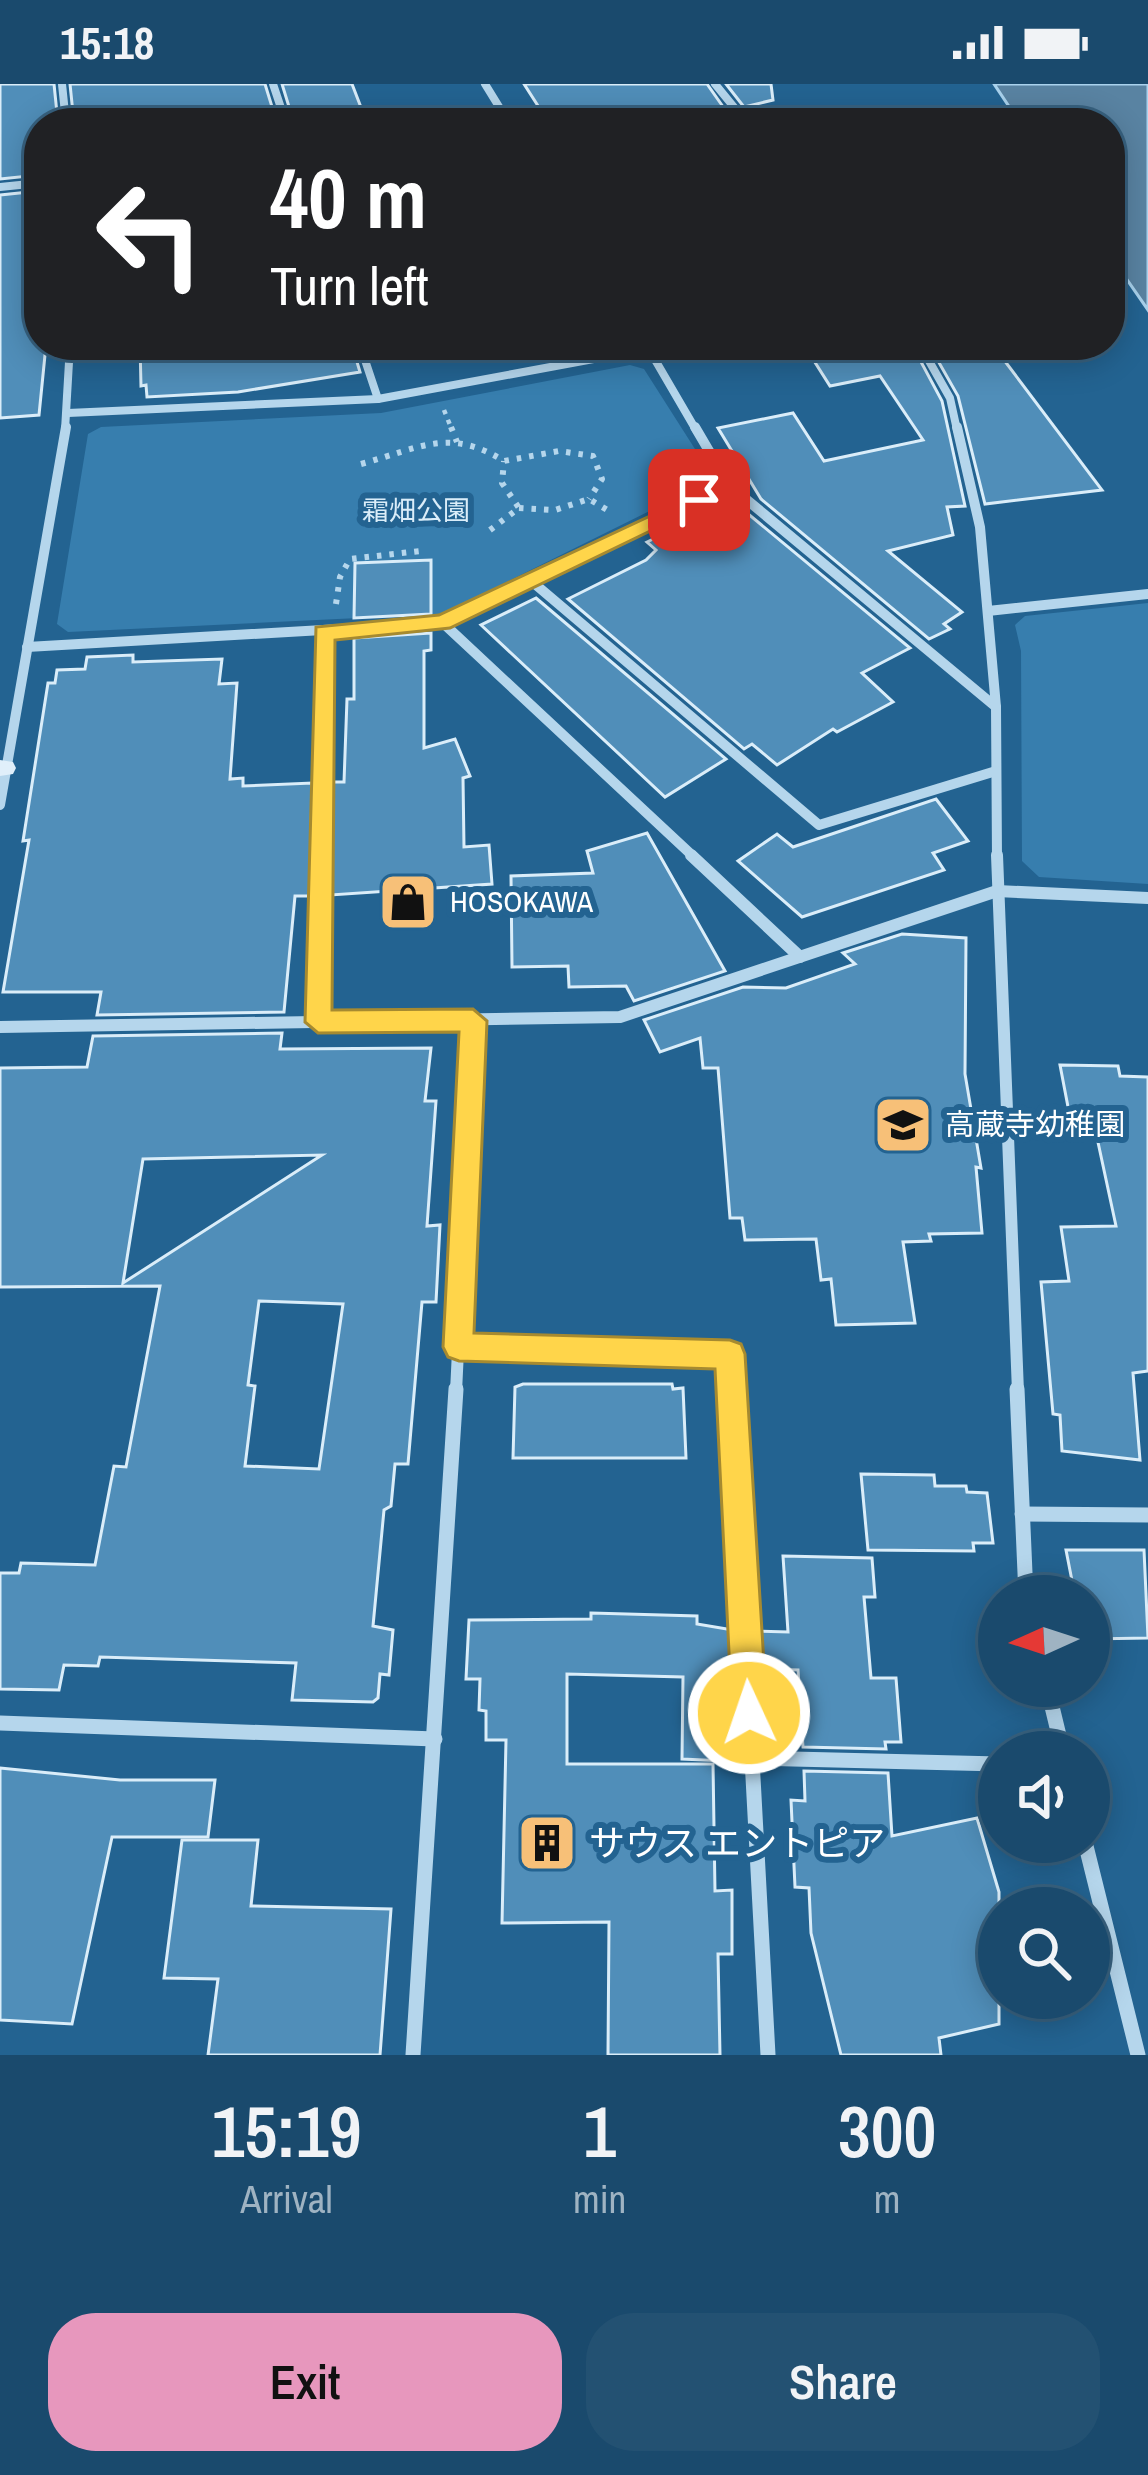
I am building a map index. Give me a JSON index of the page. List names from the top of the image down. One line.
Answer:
{"parks":["霜畑公園"],"places":{"shop":["HOSOKAWA"],"school or university":["高蔵寺幼稚園"],"building":["サウス エントピア"]},"north":"left","page":{"status":"15:18","turn":["40 m","Turn left"],"eta":["15:19","Arrival","1","min","300","m"],"buttons":["Exit","Share"]}}
